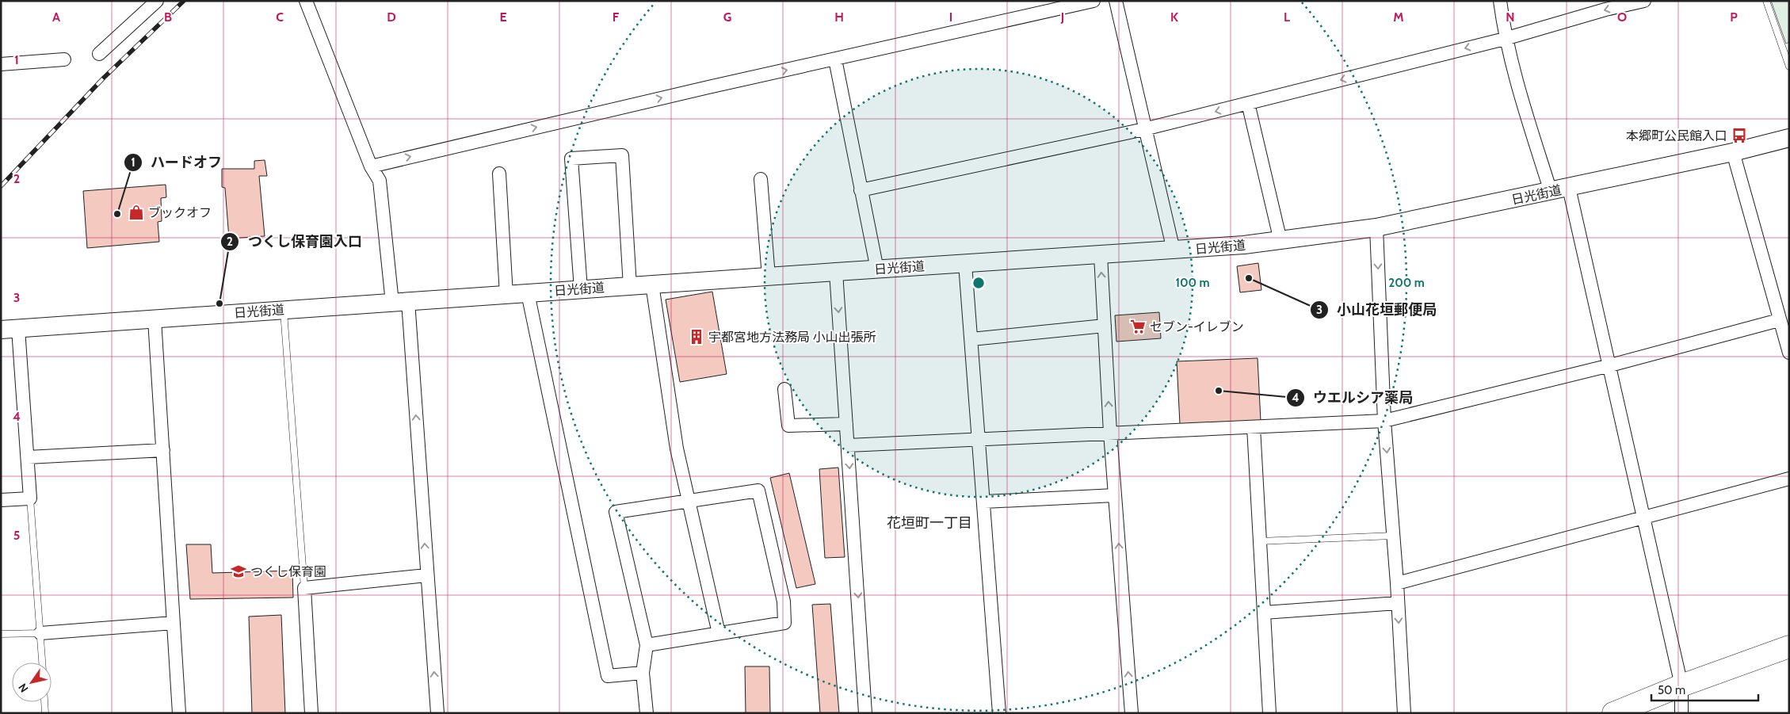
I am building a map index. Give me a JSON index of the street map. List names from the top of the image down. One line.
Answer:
{"streets":{"main road":["日光街道"]},"districts":["花垣町一丁目"],"places":{"bus stop":["本郷町公民館入口"],"shop":["ブックオフ"],"other":["ハードオフ","小山花垣郵便局","つくし保育園入口","ウエルシア薬局"],"supermarket":["セブン-イレブン"],"building":["宇都宮地方法務局 小山出張所"],"school or university":["つくし保育園"]},"scale_bar":"50 m","north":"bottom left","grid":{"columns":["A","B","C","D","E","F","G","H","I","J","K","L","M","N","O","P"],"rows":["1","2","3","4","5"]},"rings":["100 m","200 m"]}
